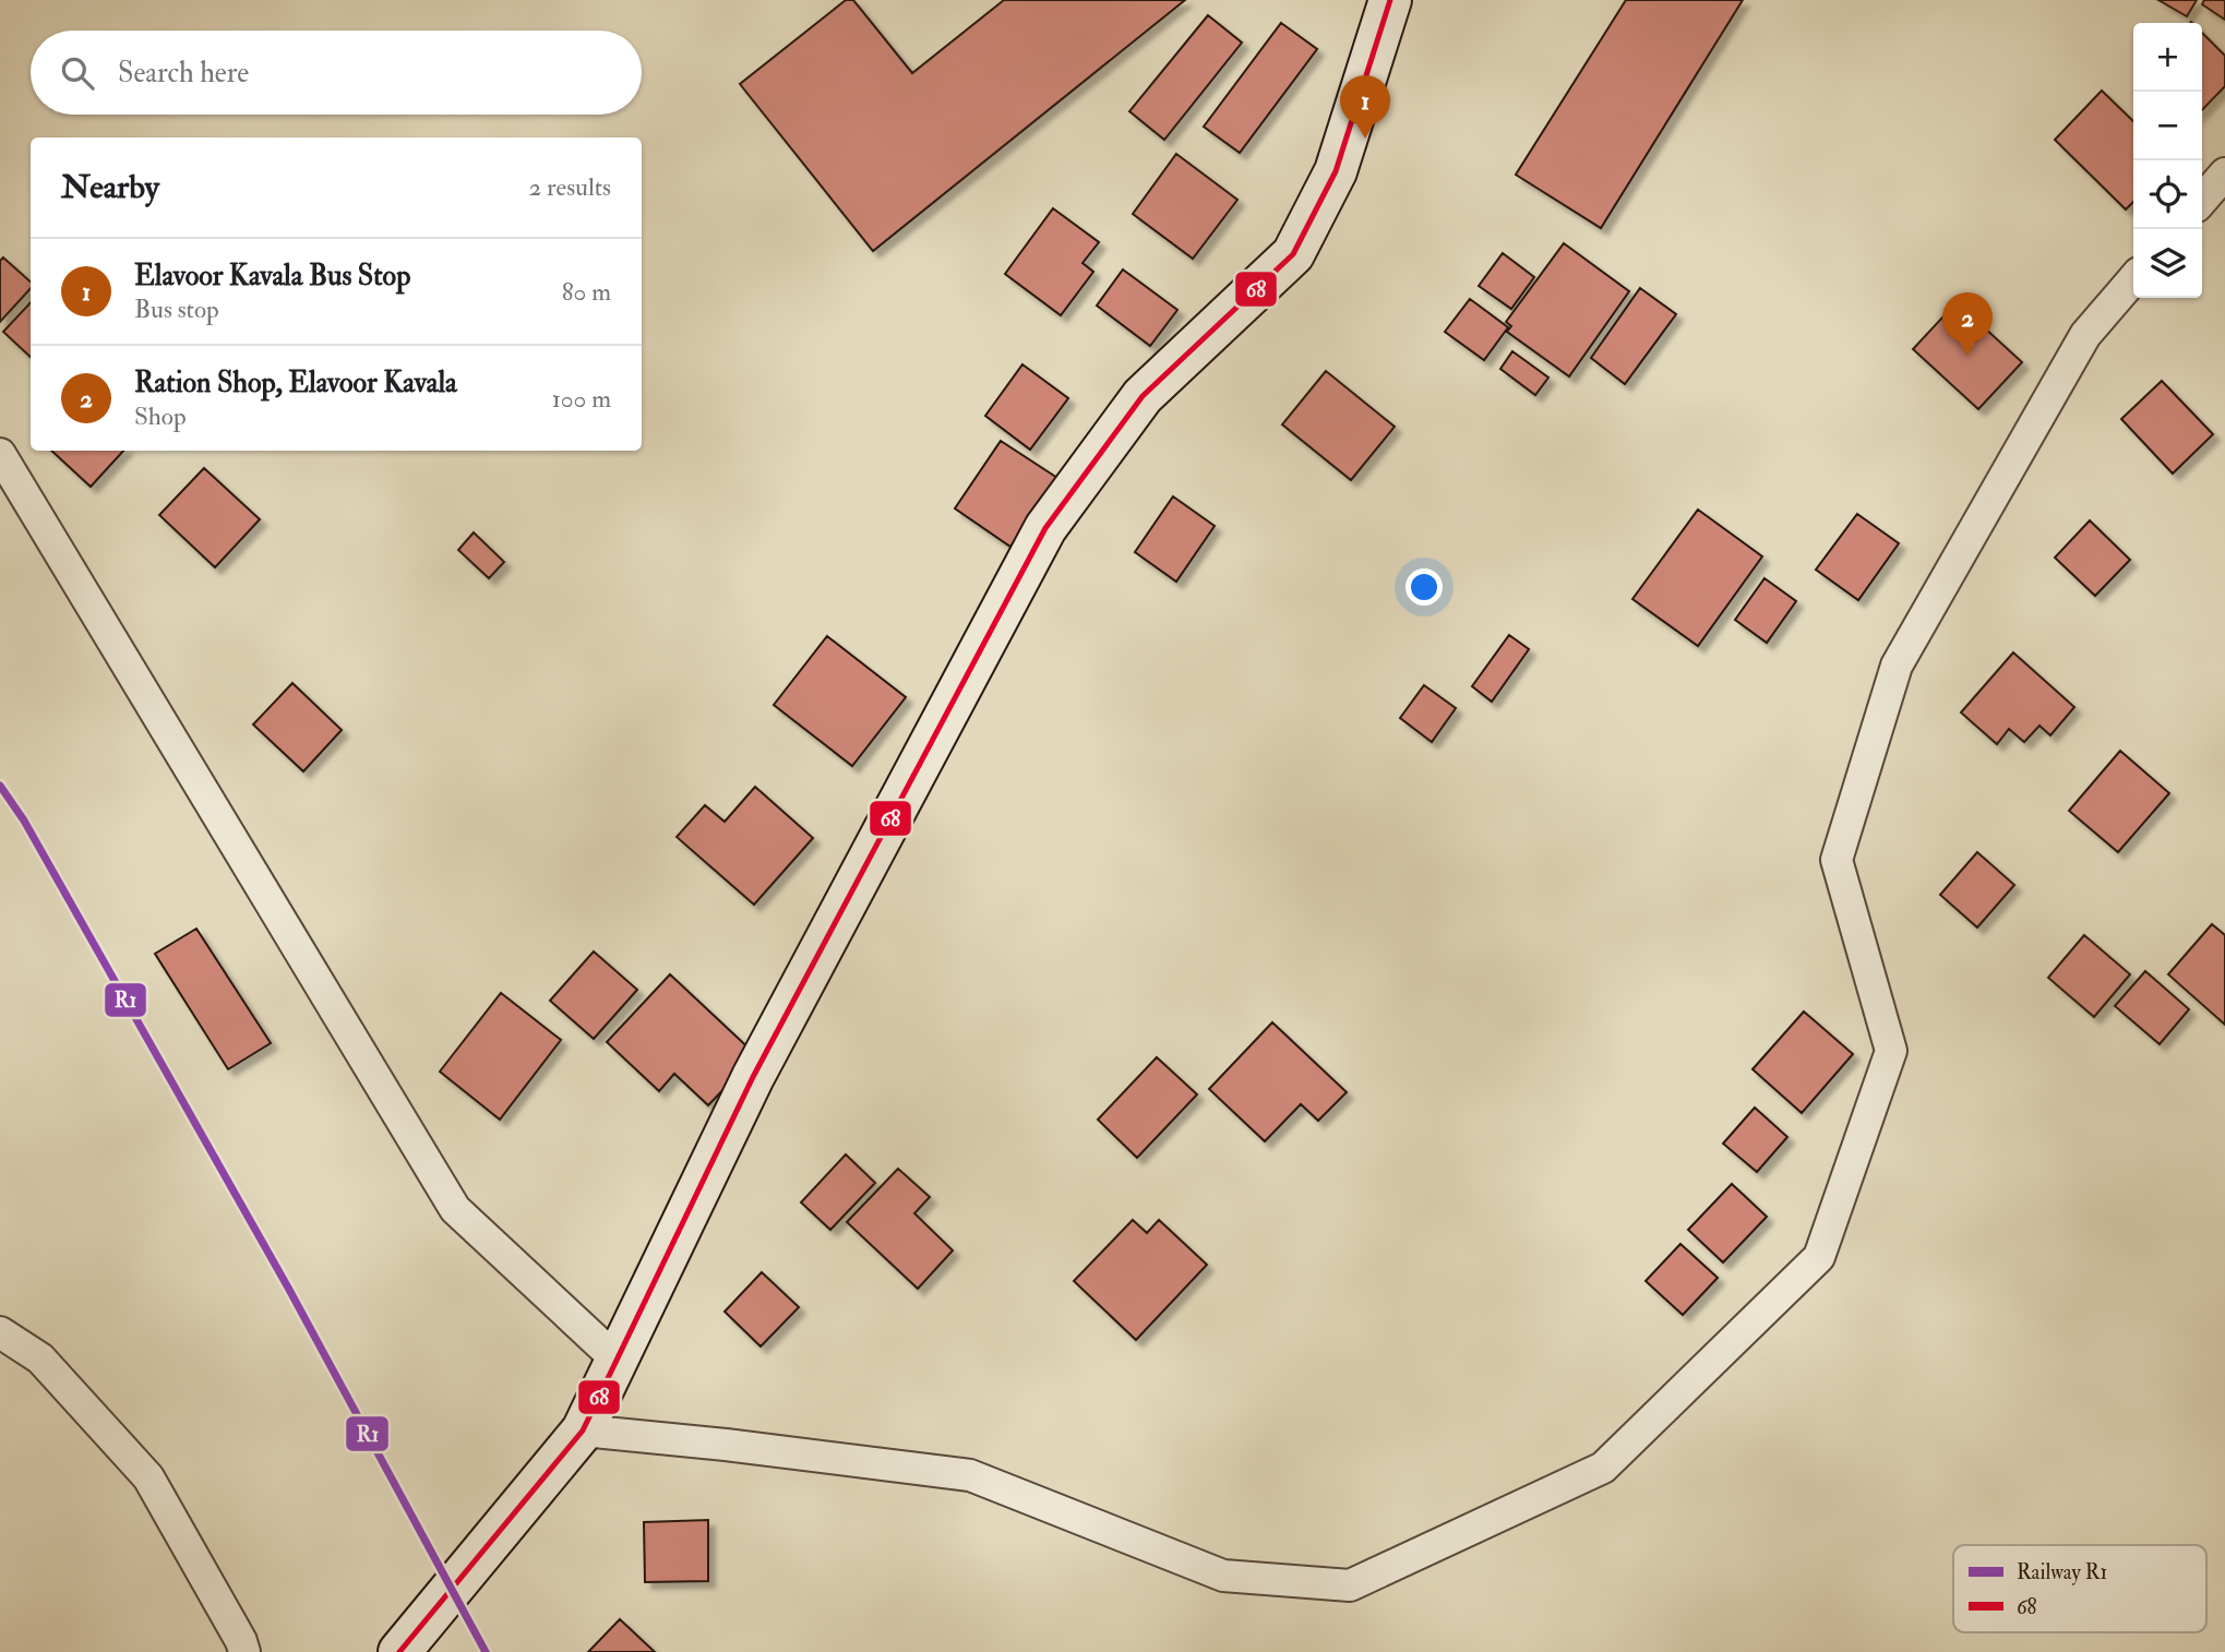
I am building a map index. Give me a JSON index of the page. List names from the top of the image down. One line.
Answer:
{"lines":["transit line 68","rail line R1"],"legend":["Railway R1","68"],"page":{"map_buttons":["+","−"],"search":"Search here","pins":["1","2"],"heading":["Nearby","2 results"],"list":[{"mark":"1","name":"Elavoor Kavala Bus Stop","note":"Bus stop","value":"80 m"},{"mark":"2","name":"Ration Shop, Elavoor Kavala","note":"Shop","value":"100 m"}]}}
